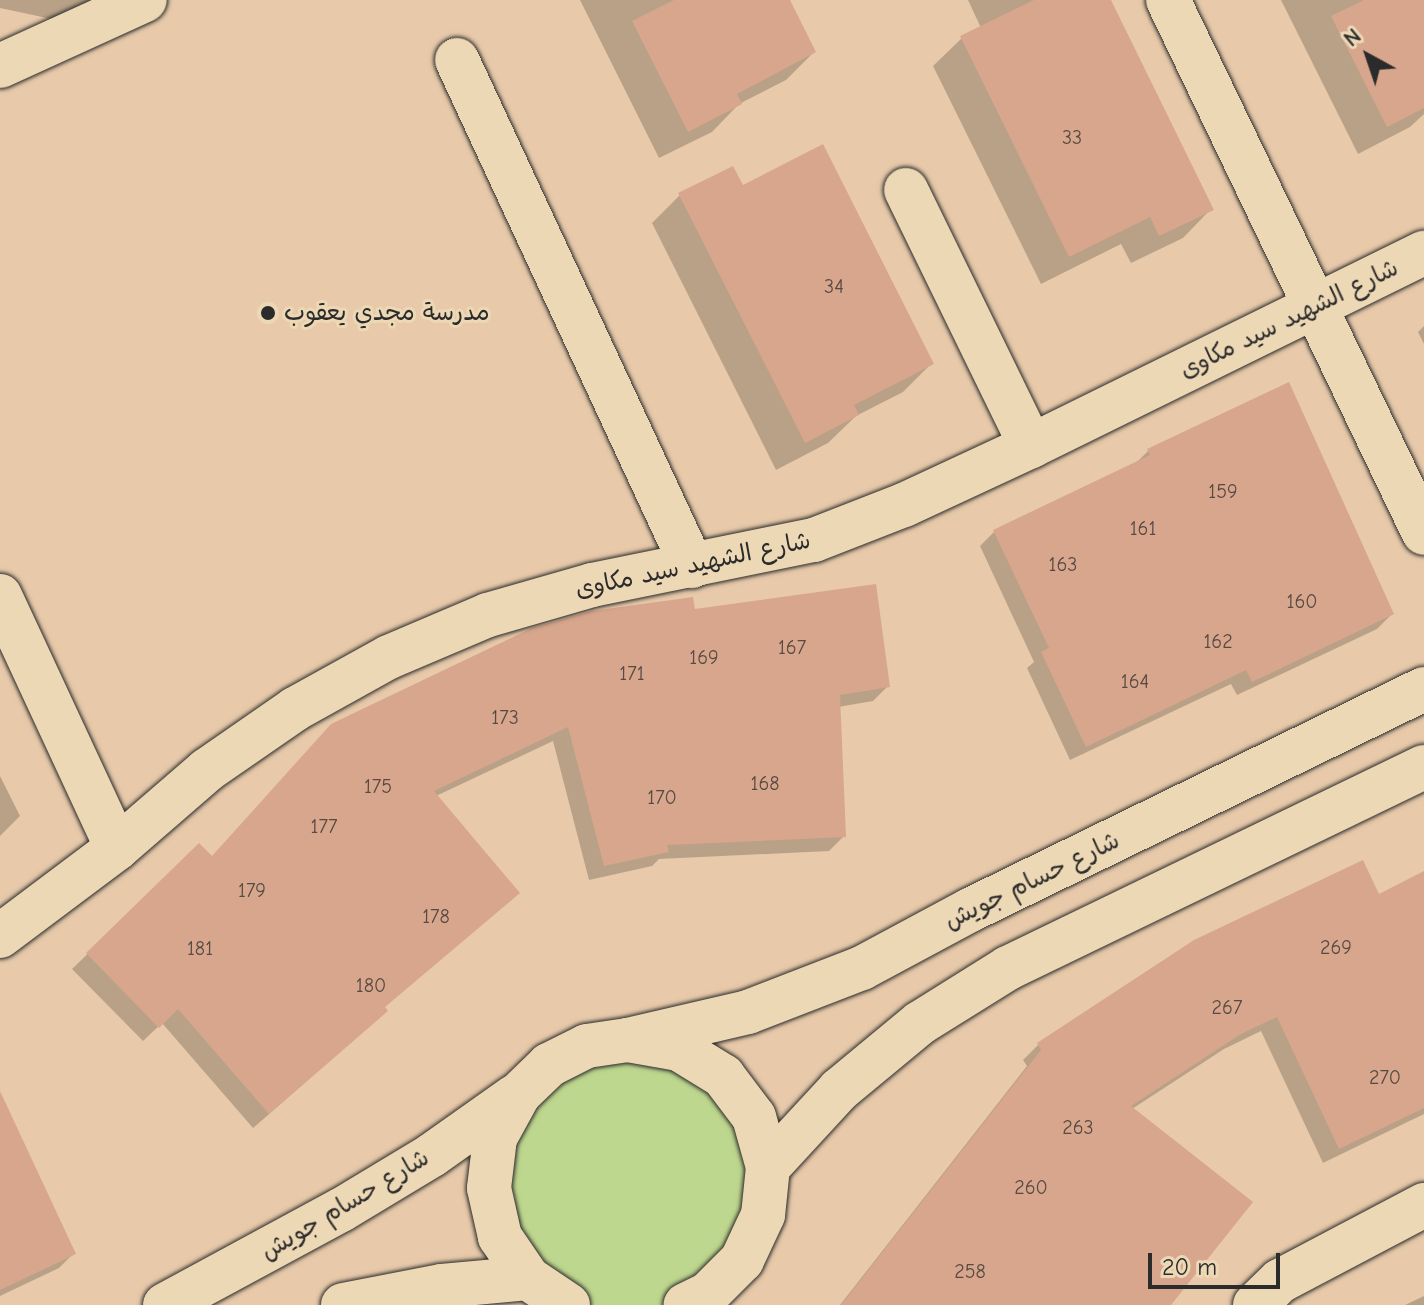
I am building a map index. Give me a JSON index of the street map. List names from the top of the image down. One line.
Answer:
{"streets":{"street":["شارع الشهيد سيد مكاوى","شارع حسام جويش"]},"places":["مدرسة مجدي يعقوب"],"house_numbers":["33","34","159","161","163","160","162","167","169","171","164","173","168","175","170","177","179","178","269","181","180","267","270","263","260","258"],"scale_bar":"20 m","north":"top left"}
